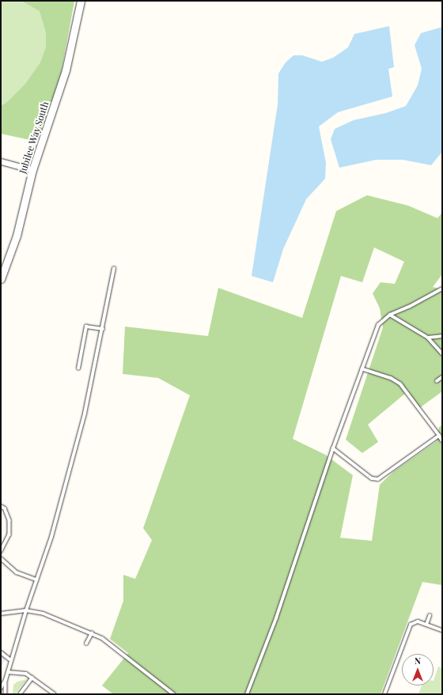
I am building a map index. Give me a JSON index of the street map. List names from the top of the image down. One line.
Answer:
{"streets":{"street":["Jubilee Way South"]},"north":"top"}
